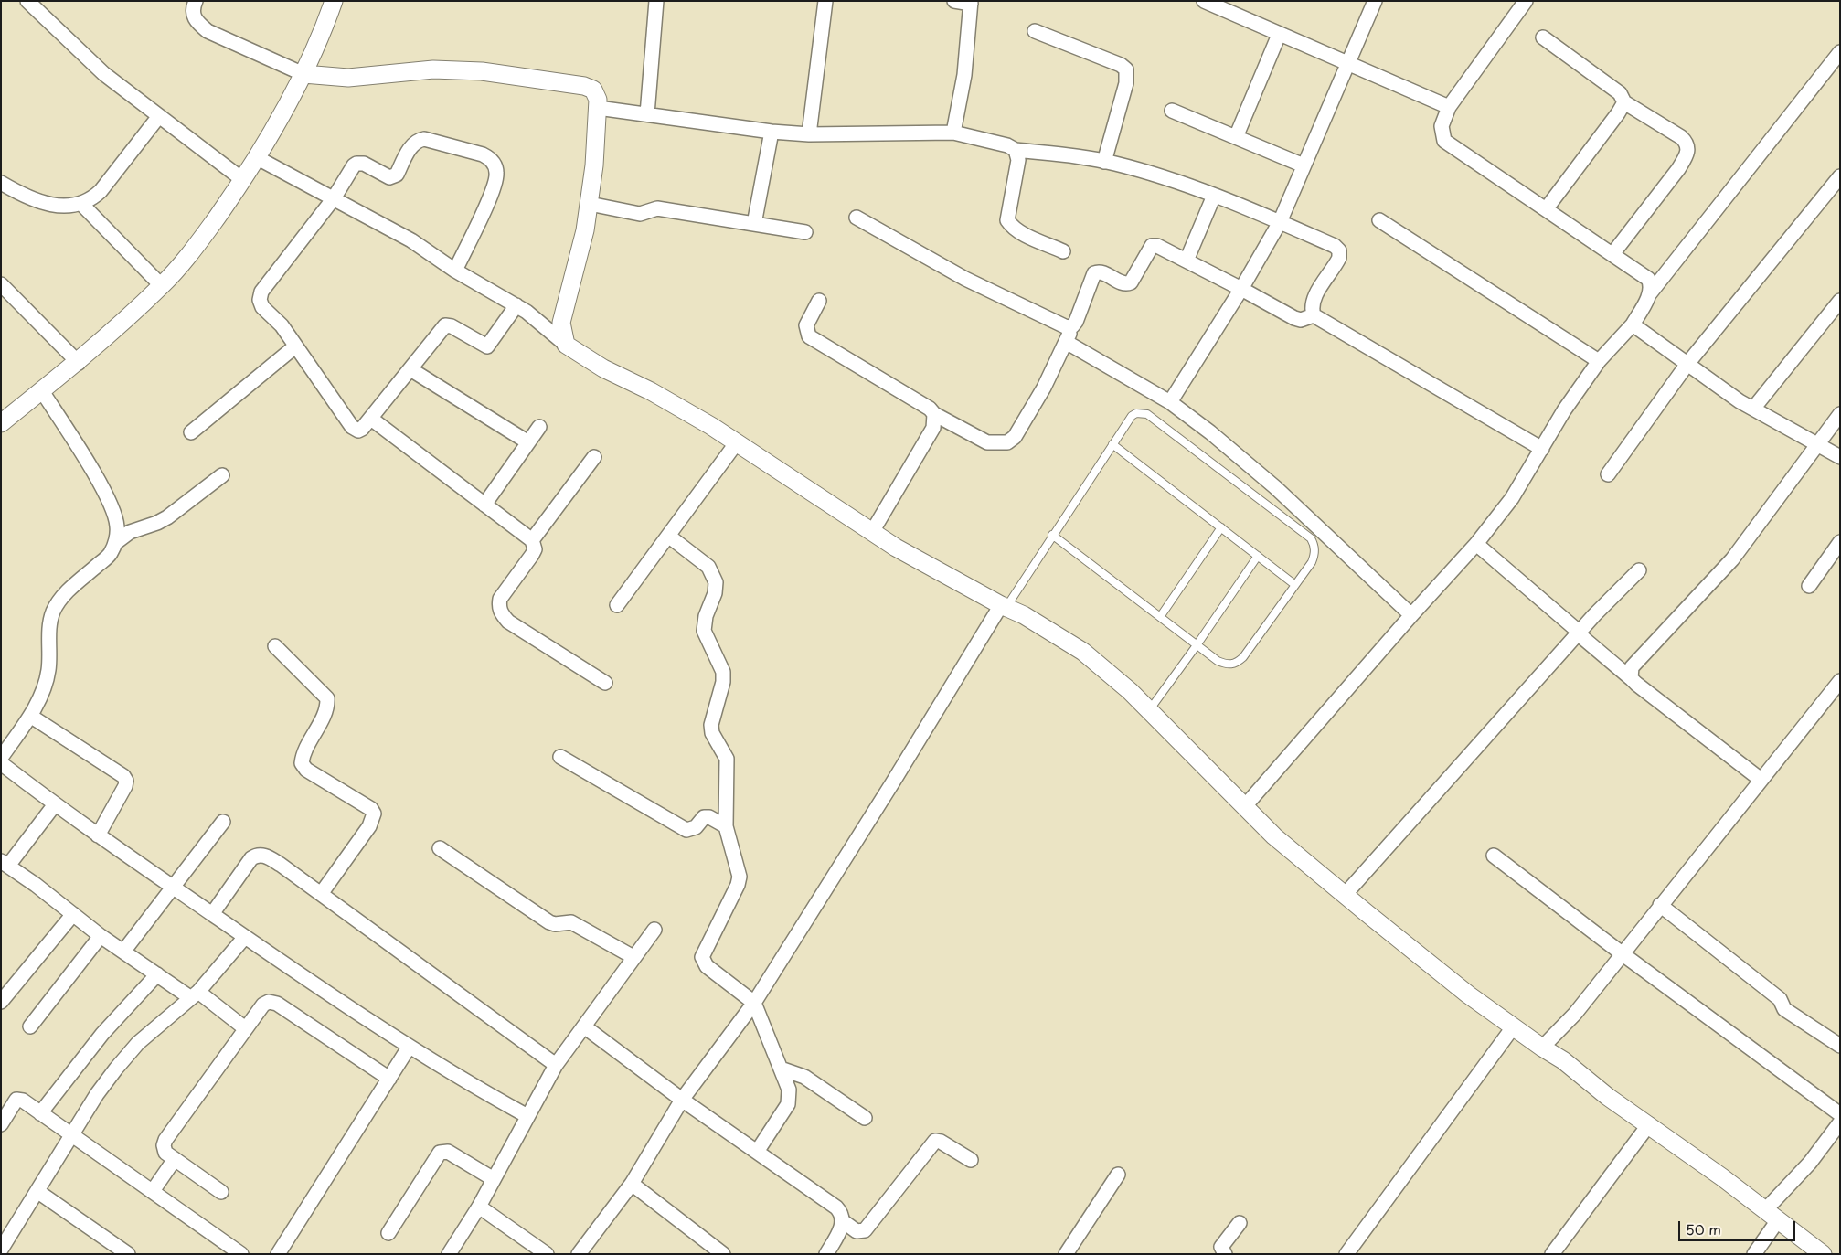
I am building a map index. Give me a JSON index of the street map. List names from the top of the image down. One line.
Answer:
{"scale_bar":"50 m"}
